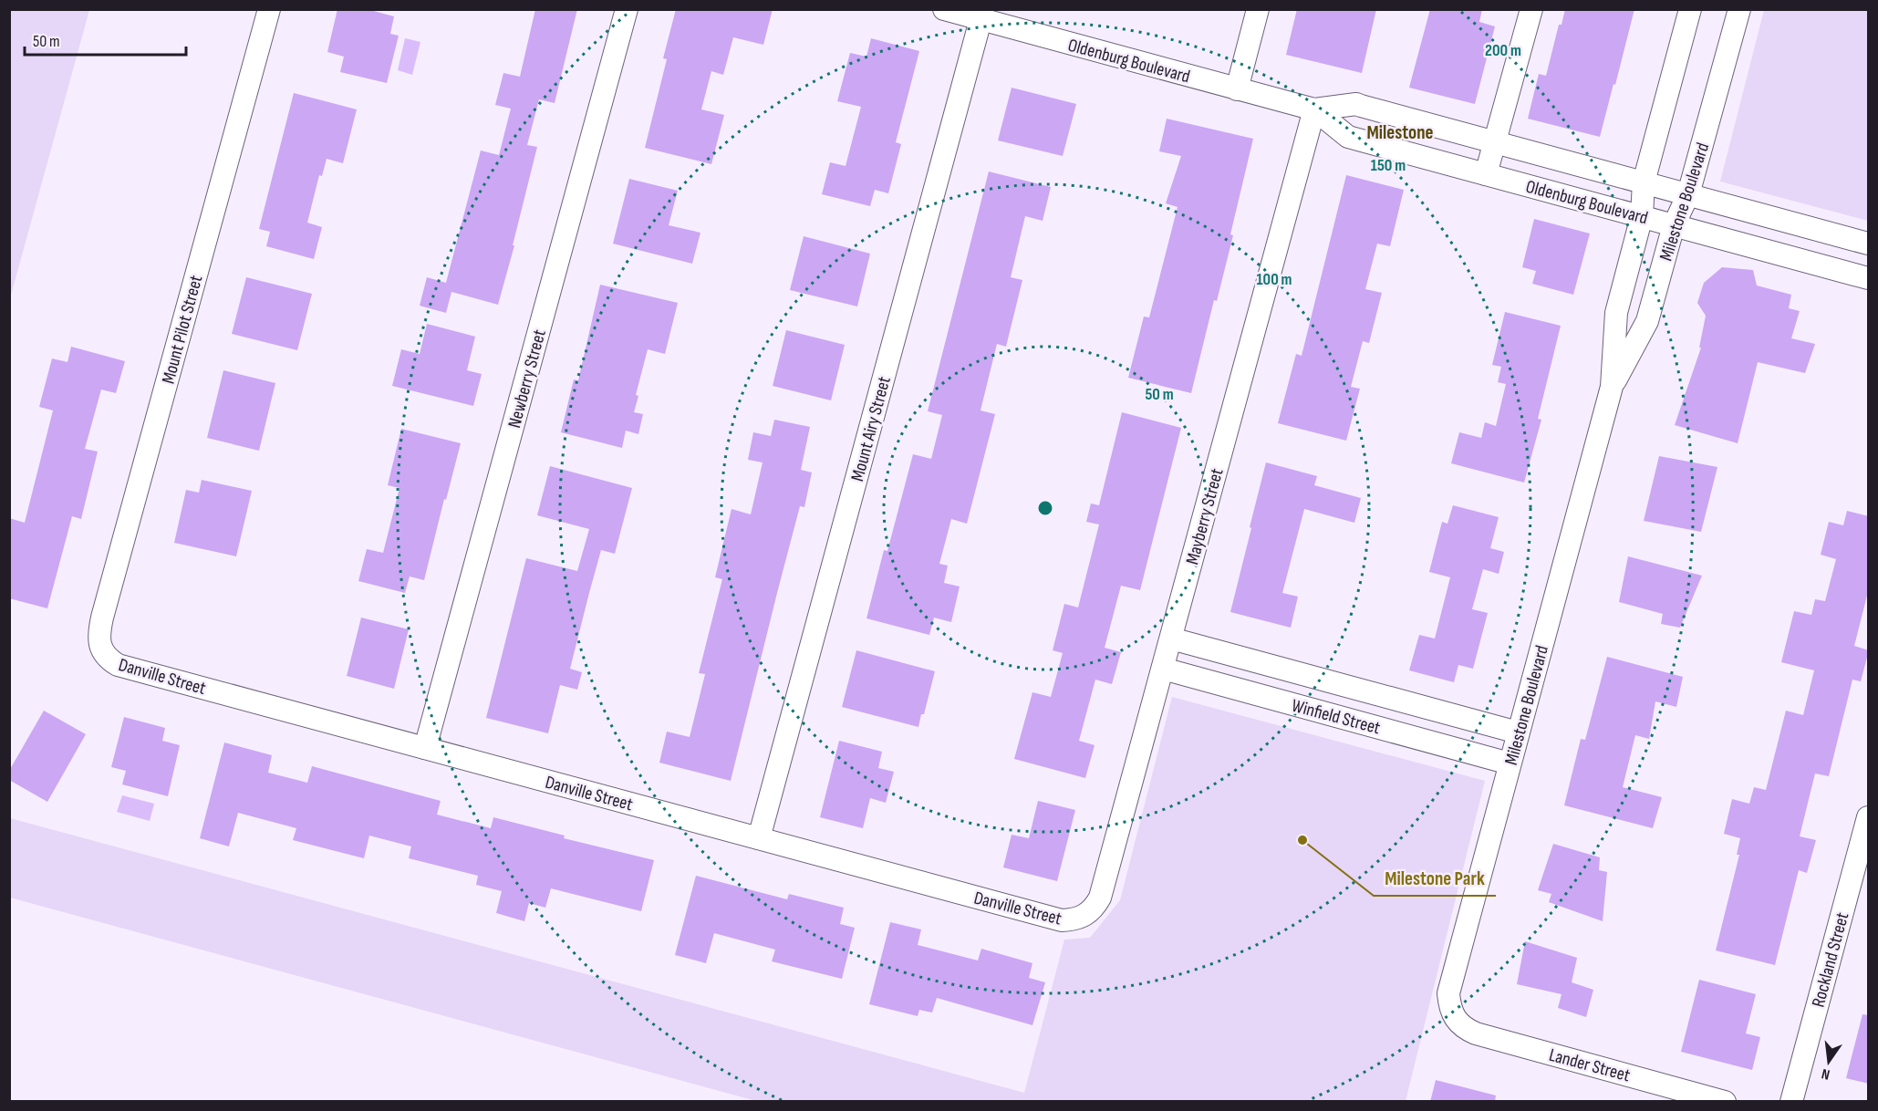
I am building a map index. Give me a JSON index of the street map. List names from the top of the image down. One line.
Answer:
{"streets":{"street":["Oldenburg Boulevard","Milestone Boulevard","Mount Pilot Street","Newberry Street","Mount Airy Street","Mayberry Street","Danville Street","Winfield Street","Rockland Street","Lander Street"]},"crossings":[["Oldenburg Boulevard","Milestone Boulevard"],["Oldenburg Boulevard","Mount Airy Street"],["Oldenburg Boulevard","Mayberry Street"],["Milestone Boulevard","Winfield Street"],["Milestone Boulevard","Lander Street"],["Mount Pilot Street","Danville Street"],["Newberry Street","Danville Street"],["Mount Airy Street","Danville Street"],["Mayberry Street","Danville Street"],["Mayberry Street","Winfield Street"]],"districts":["Milestone"],"places":["Milestone Park"],"scale_bar":"50 m","north":"bottom","rings":["200 m","150 m","100 m","50 m"]}
